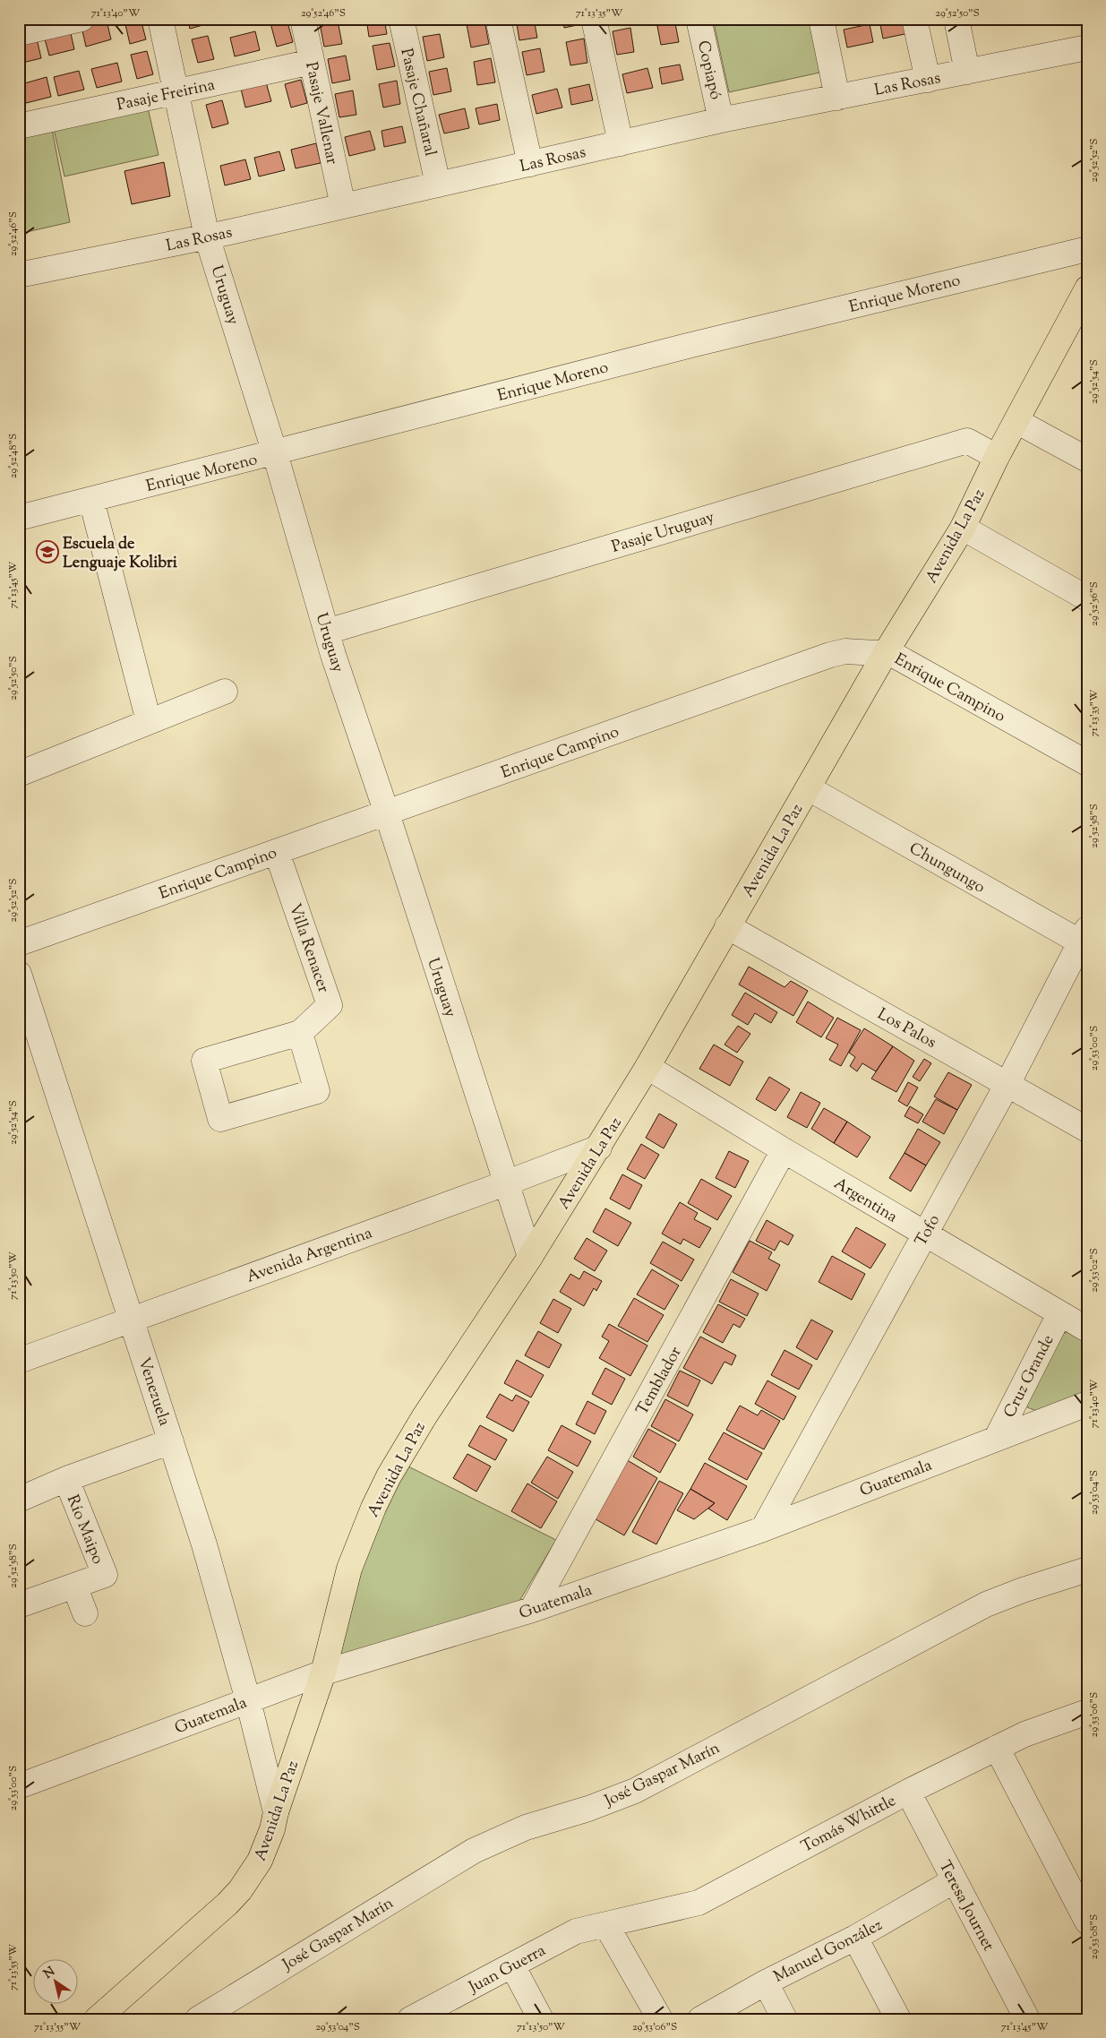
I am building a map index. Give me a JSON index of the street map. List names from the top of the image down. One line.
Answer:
{"streets":{"main road":["Avenida La Paz"],"street":["Copiapó","Las Rosas","Pasaje Freirina","Pasaje Chañaral","Pasaje Vallenar","Enrique Moreno","Uruguay","Pasaje Uruguay","Enrique Campino","Chungungo","Villa Renacer","Los Palos","Argentina","Tofo","Avenida Argentina","Cruz Grande","Temblador","Venezuela","Guatemala","Río Maipo","José Gaspar Marín","Tomás Whittle","Teresa Journet","Manuel González","Juan Guerra"]},"crossings":[["Copiapó","Las Rosas"],["Las Rosas","Pasaje Chañaral"],["Las Rosas","Pasaje Vallenar"],["Las Rosas","Uruguay"],["Pasaje Freirina","Pasaje Vallenar"],["Pasaje Freirina","Uruguay"],["Enrique Moreno","Uruguay"],["Uruguay","Pasaje Uruguay"],["Uruguay","Avenida La Paz"],["Uruguay","Enrique Campino"],["Uruguay","Avenida Argentina"],["Pasaje Uruguay","Avenida La Paz"],["Avenida La Paz","Enrique Campino"],["Avenida La Paz","Chungungo"],["Avenida La Paz","Los Palos"],["Avenida La Paz","Argentina"],["Avenida La Paz","Avenida Argentina"],["Avenida La Paz","Venezuela"],["Avenida La Paz","Guatemala"],["Enrique Campino","Villa Renacer"],["Chungungo","Tofo"],["Los Palos","Tofo"],["Argentina","Tofo"],["Argentina","Cruz Grande"],["Argentina","Temblador"],["Tofo","Guatemala"],["Avenida Argentina","Venezuela"],["Cruz Grande","Guatemala"],["Temblador","Guatemala"],["Venezuela","Guatemala"],["Venezuela","Río Maipo"],["Tomás Whittle","Teresa Journet"],["Tomás Whittle","Juan Guerra"],["Teresa Journet","Manuel González"]],"places":{"school or university":["Escuela de Lenguaje Kolibri"]},"north":"top left","coordinates":["71°13'40\"W","29°52'46\"S","71°13'35\"W","29°52'50\"S","29°52'52\"S","29°52'54\"S","29°52'48\"S","71°13'45\"W","29°52'56\"S","29°52'58\"S","29°53'00\"S","29°53'02\"S","71°13'50\"W","29°53'04\"S","29°53'06\"S","29°53'08\"S","71°13'55\"W"]}
